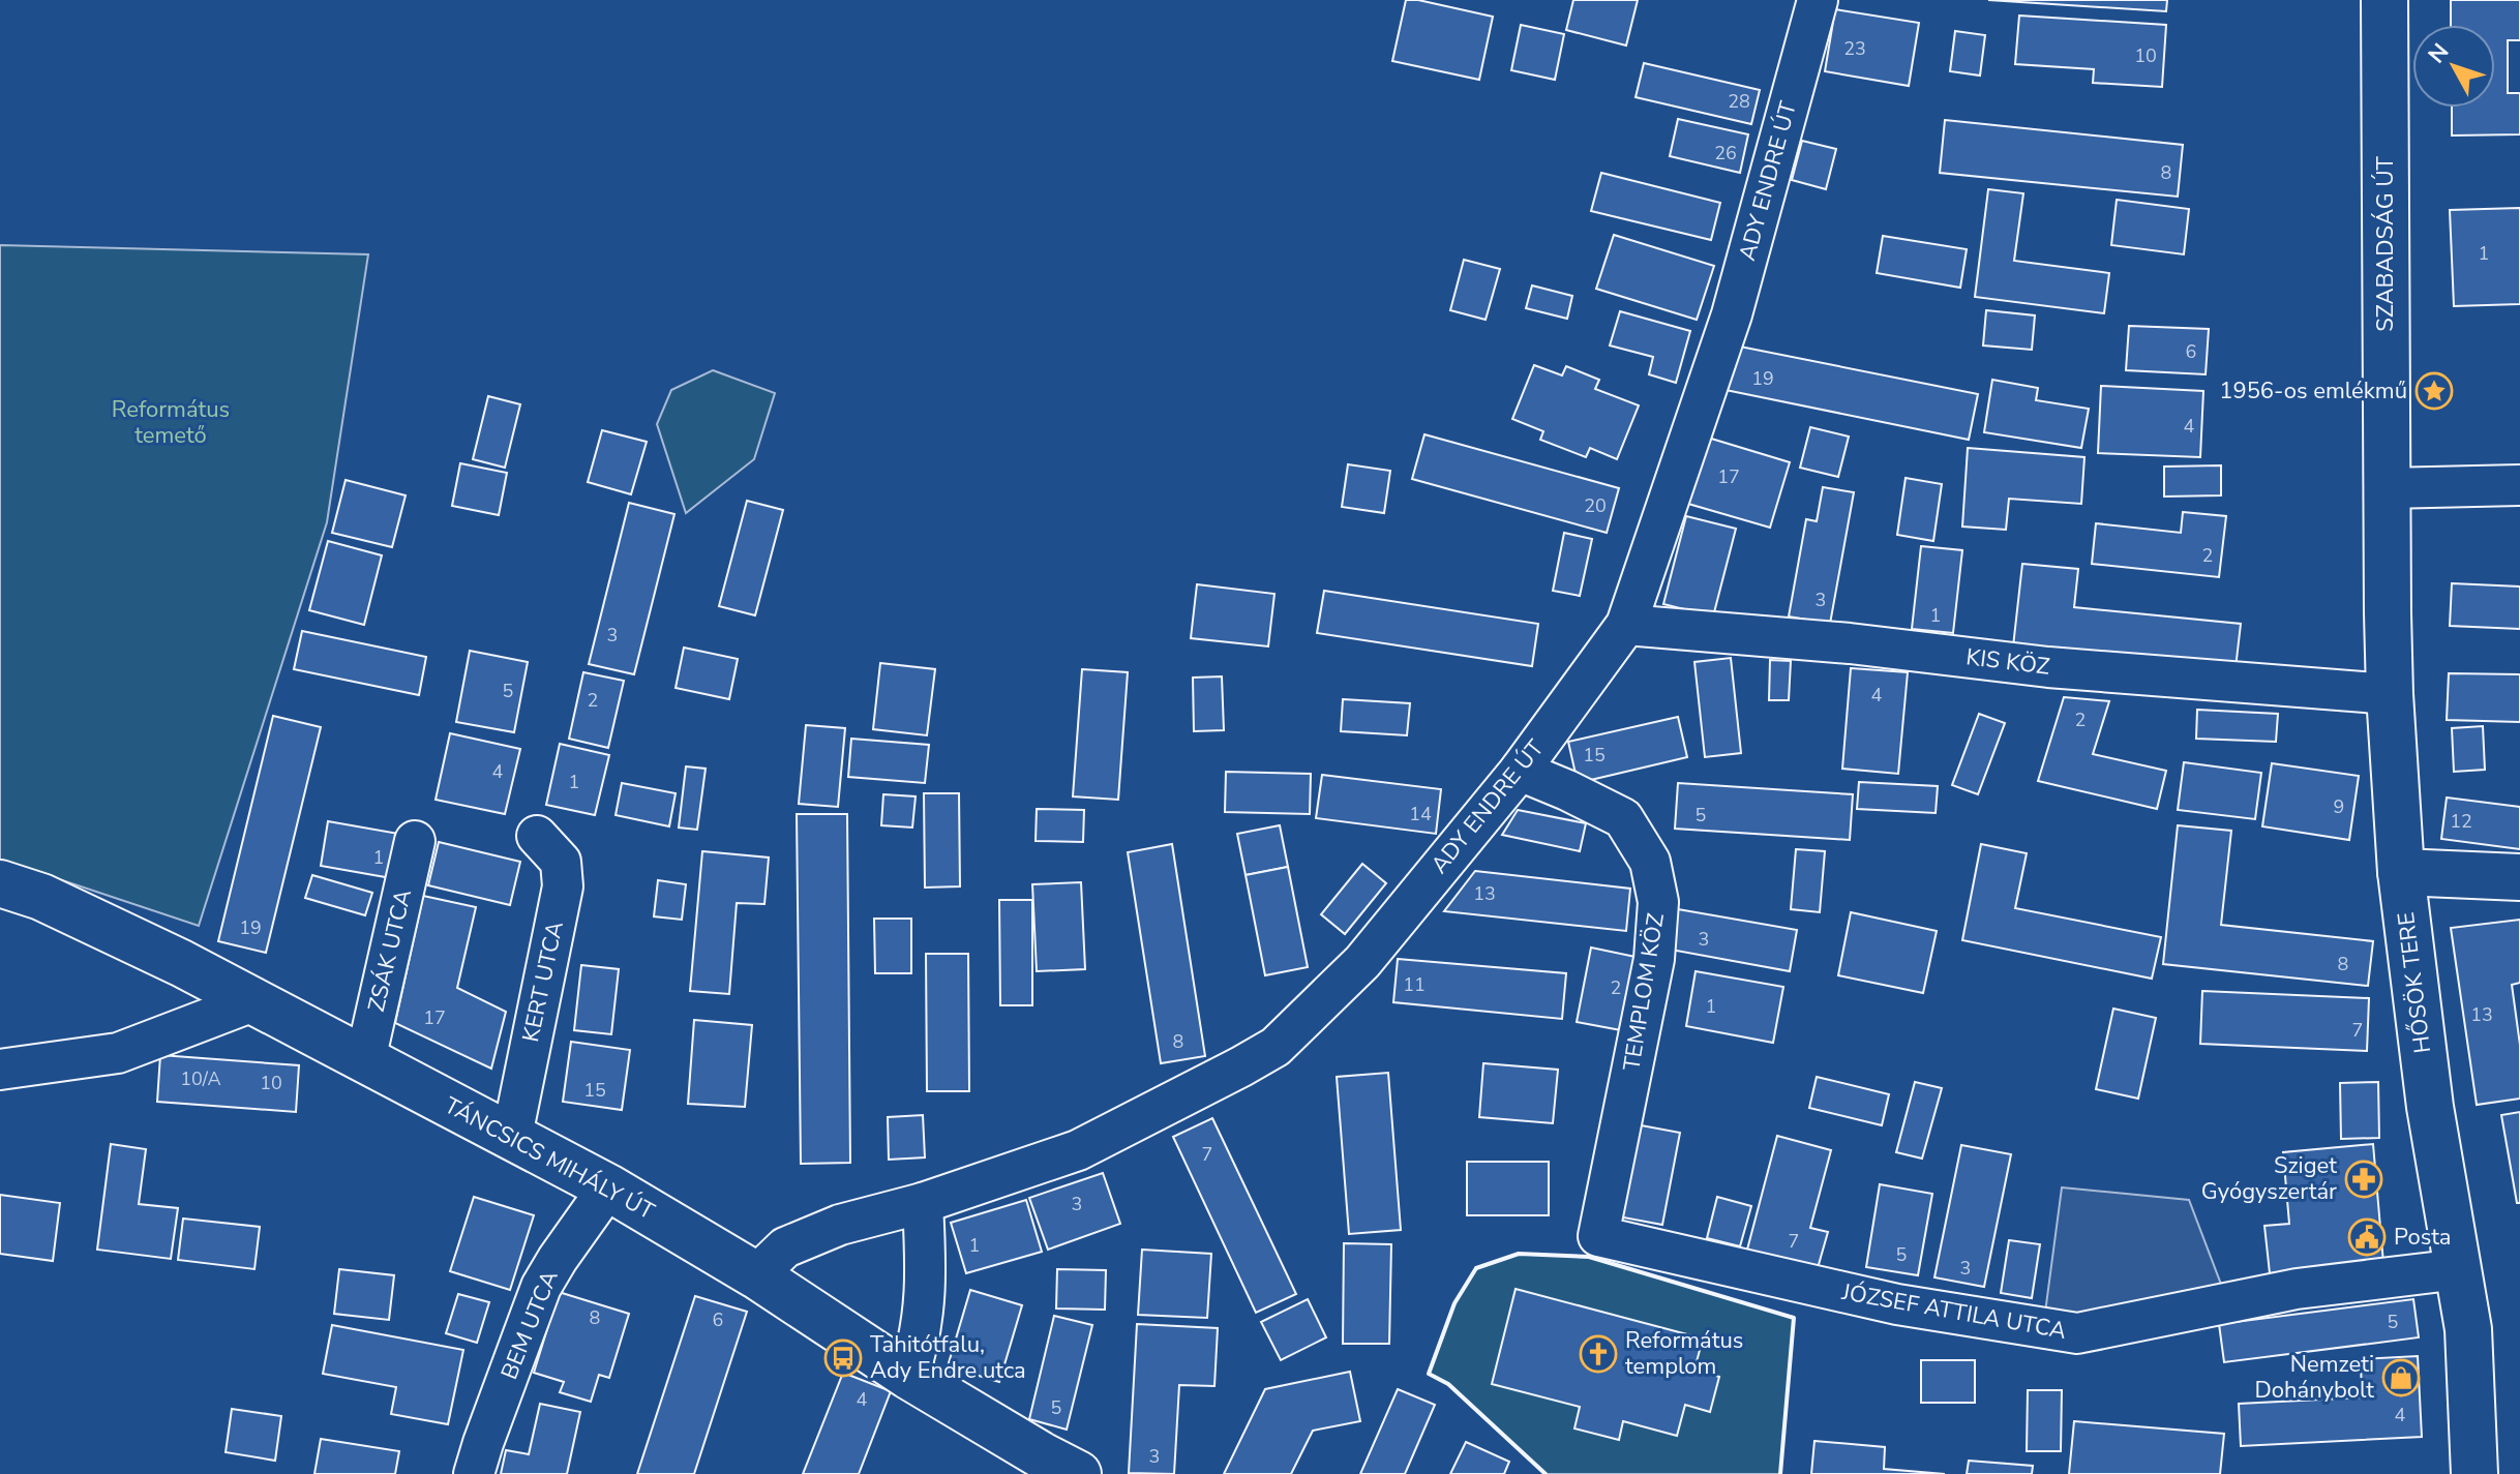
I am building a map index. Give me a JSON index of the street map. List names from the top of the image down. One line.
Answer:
{"streets":{"main road":["SZABADSÁG ÚT","HŐSÖK TERE","TÁNCSICS MIHÁLY ÚT"],"street":["ADY ENDRE ÚT","KIS KÖZ","ZSÁK UTCA","KERT UTCA","TEMPLOM KÖZ","JÓZSEF ATTILA UTCA","BEM UTCA"]},"crossings":[["ADY ENDRE ÚT","KIS KÖZ"],["ADY ENDRE ÚT","TEMPLOM KÖZ"],["ADY ENDRE ÚT","TÁNCSICS MIHÁLY ÚT"],["SZABADSÁG ÚT","HŐSÖK TERE"],["KIS KÖZ","HŐSÖK TERE"],["ZSÁK UTCA","TÁNCSICS MIHÁLY ÚT"],["KERT UTCA","TÁNCSICS MIHÁLY ÚT"],["HŐSÖK TERE","JÓZSEF ATTILA UTCA"],["TEMPLOM KÖZ","JÓZSEF ATTILA UTCA"],["TÁNCSICS MIHÁLY ÚT","BEM UTCA"]],"parks":["Református temető"],"places":{"place":["1956-os emlékmű"],"pharmacy":["Sziget Gyógyszertár"],"public building":["Posta"],"church":["Református templom"],"bus stop":["Tahitótfalu, Ady Endre utca"],"shop":["Nemzeti Dohánybolt"]},"house_numbers":["23","10","28","26","8","1","6","19","4","17","20","2","3","1","3","5","4","2","2","15","4","1","9","14","5","12","1","13","19","3","8","11","2","1","13","17","7","8","10/A","10","15","7","3","7","1","5","3","8","6","5","4","5","4","3"],"north":"top left"}
